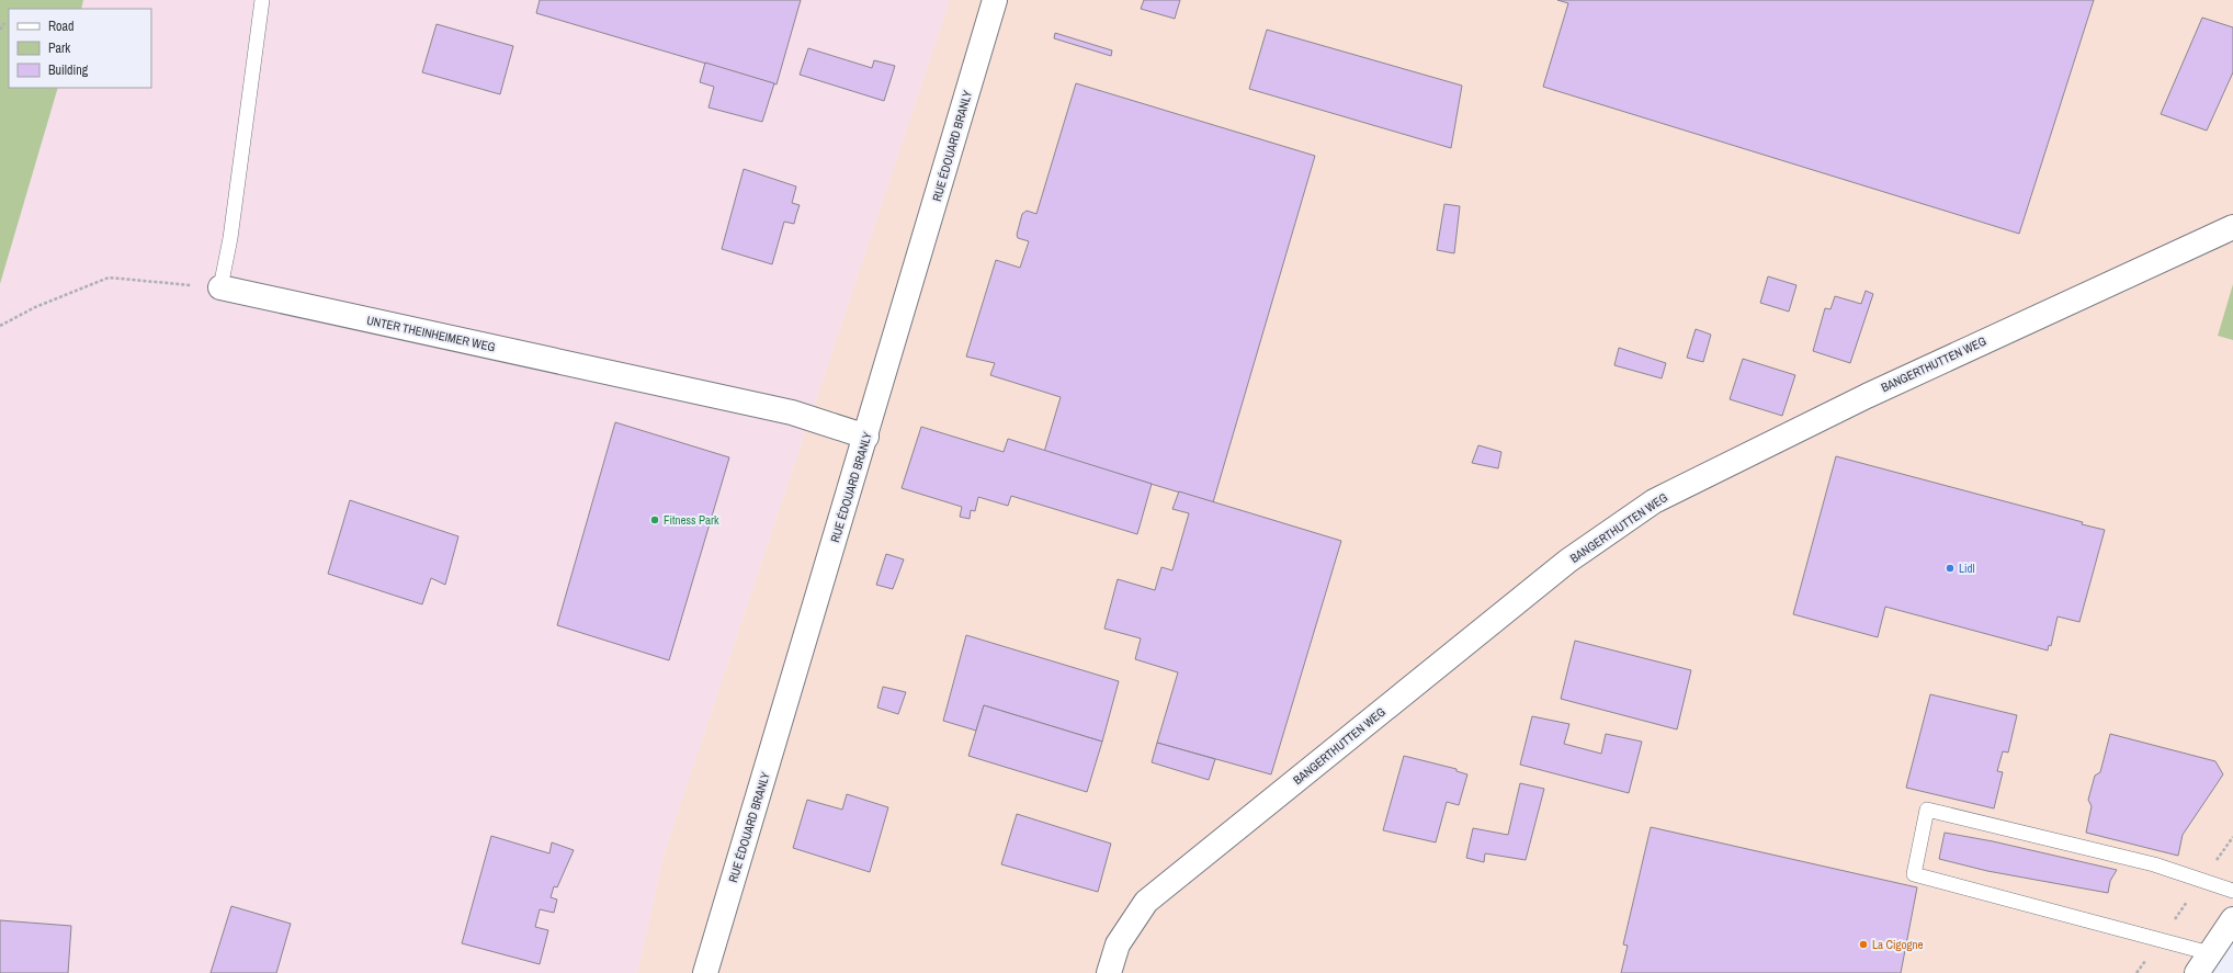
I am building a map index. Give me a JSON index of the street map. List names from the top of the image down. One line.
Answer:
{"streets":{"street":["RUE ÉDOUARD BRANLY","UNTER THEINHEIMER WEG","BANGERTHUTTEN WEG"]},"crossings":[["RUE ÉDOUARD BRANLY","UNTER THEINHEIMER WEG"]],"places":["Fitness Park","Lidl","La Cigogne"],"legend":["Road","Park","Building"]}
